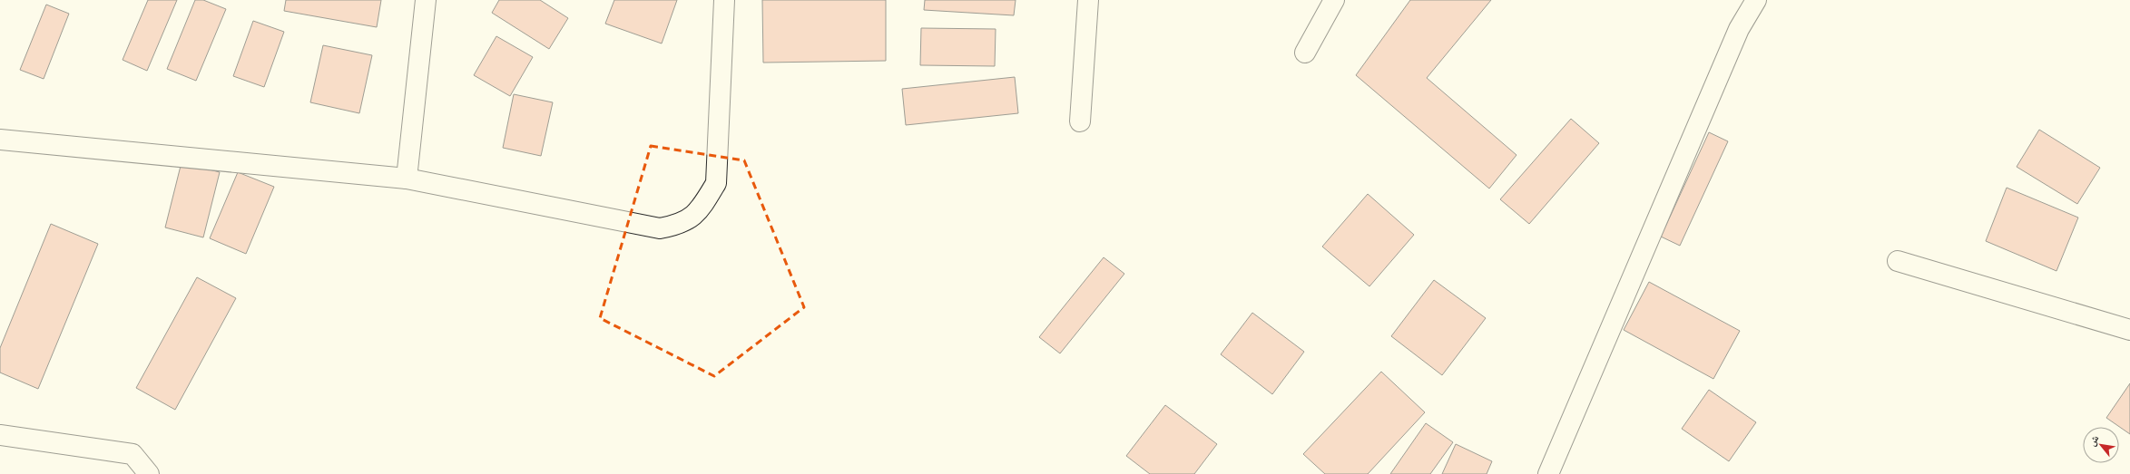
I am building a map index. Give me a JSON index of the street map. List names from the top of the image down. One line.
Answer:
{"north":"top left"}
